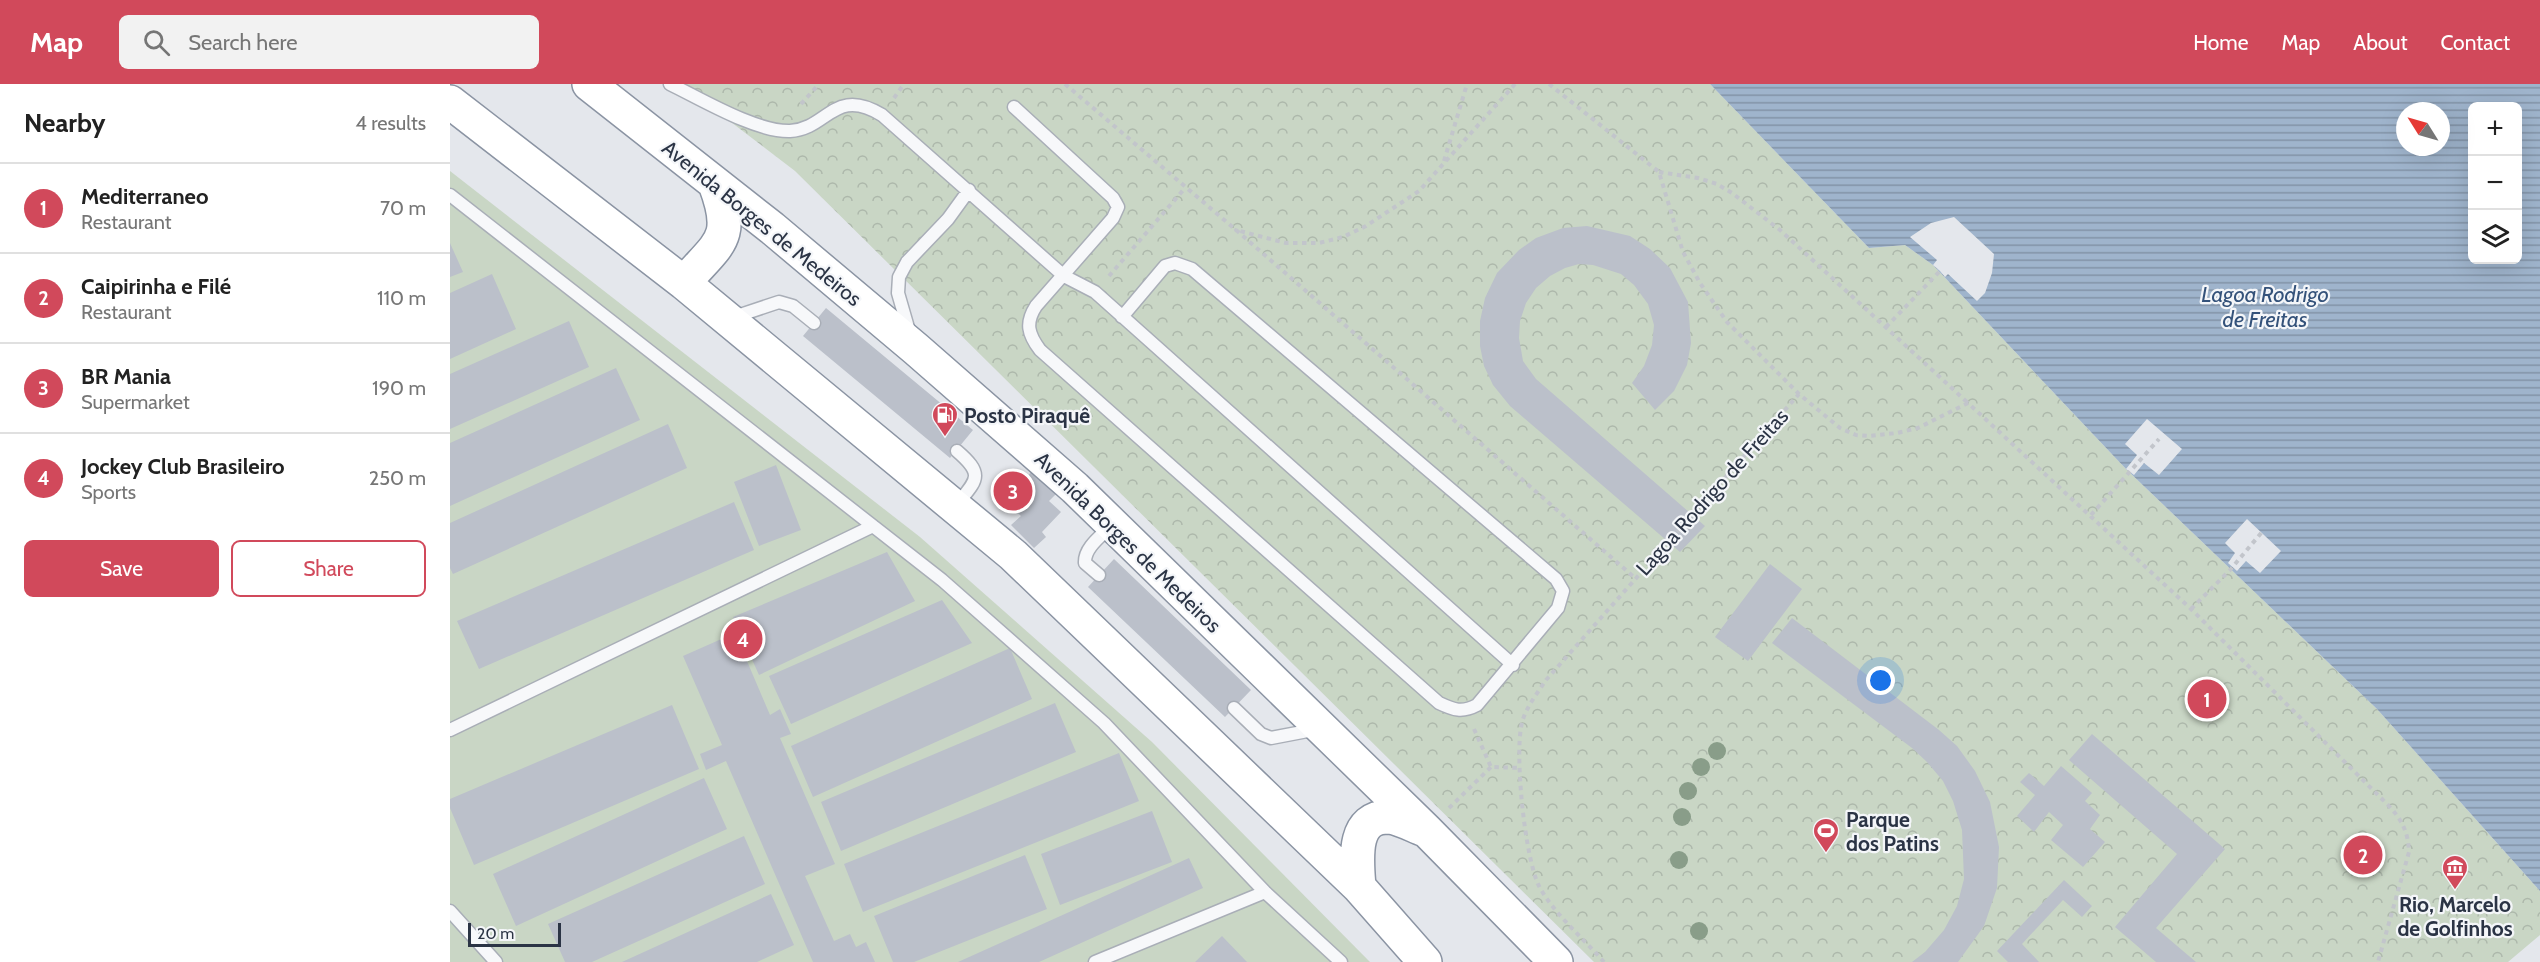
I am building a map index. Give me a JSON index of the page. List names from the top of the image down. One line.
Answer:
{"streets":{"highway":["Avenida Borges de Medeiros"],"path":["Lagoa Rodrigo de Freitas"]},"water":["Lagoa Rodrigo de Freitas"],"places":{"fuel station":["Posto Piraquê"],"sports":["Parque dos Patins"],"museum":["Rio, Marcelo de Golfinhos"]},"scale_bar":"20 m","north":"top left","page":{"header":"Map","search":"Search here","nav":["Home","Map","About","Contact"],"heading":["Nearby","4 results"],"map_buttons":["+","−"],"list":[{"mark":"1","name":"Mediterraneo","note":"Restaurant","value":"70 m"},{"mark":"2","name":"Caipirinha e Filé","note":"Restaurant","value":"110 m"},{"mark":"3","name":"BR Mania","note":"Supermarket","value":"190 m"},{"mark":"4","name":"Jockey Club Brasileiro","note":"Sports","value":"250 m"}],"pins":["3","4","1","2"],"buttons":["Save","Share"],"scale":"20 m"}}
